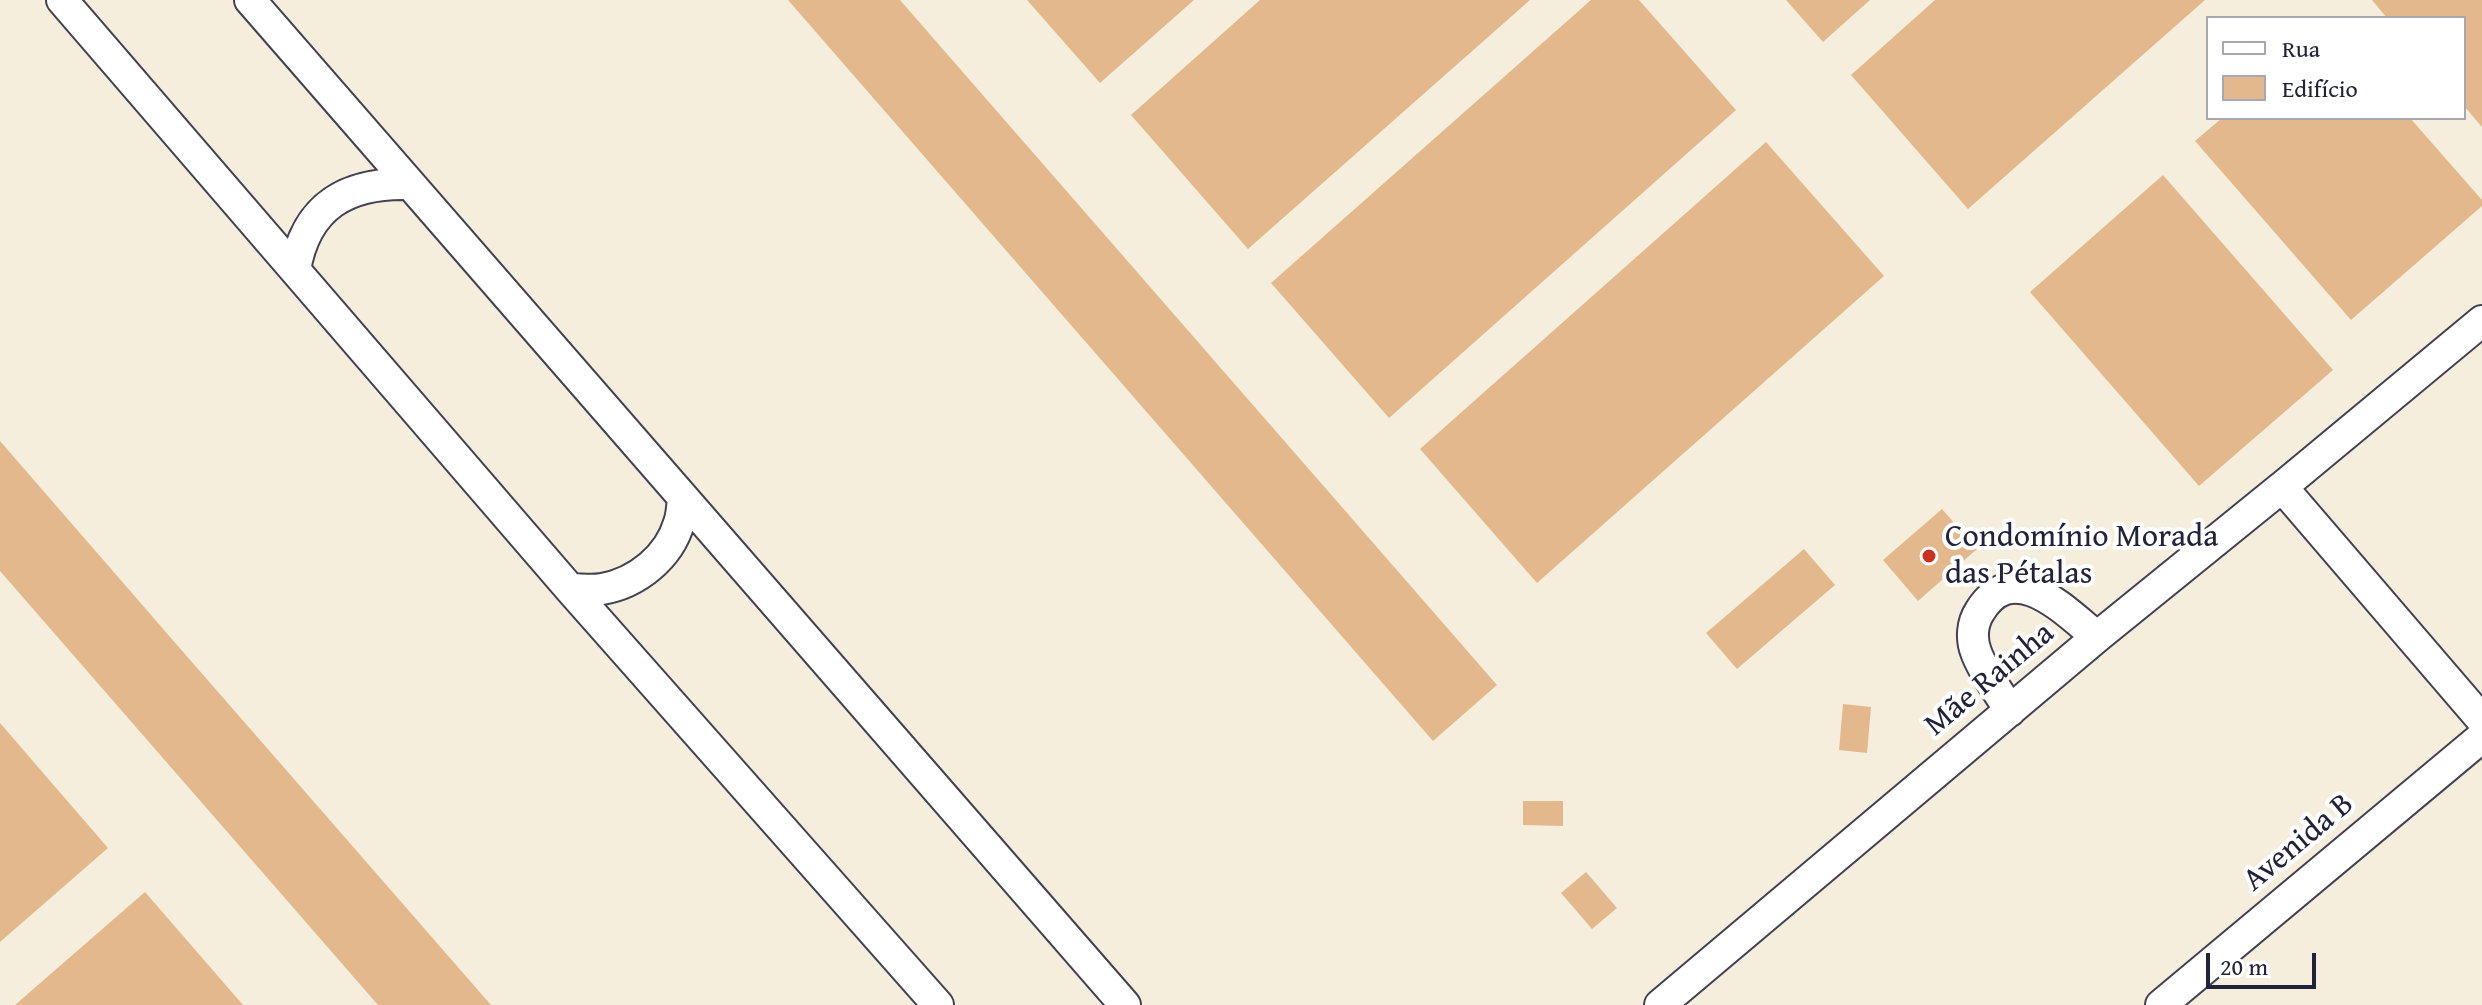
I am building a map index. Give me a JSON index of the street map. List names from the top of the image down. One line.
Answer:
{"streets":{"street":["Mãe Rainha","Avenida B"]},"places":["Condomínio Morada das Pétalas"],"legend":["Rua","Edifício"],"scale_bar":"20 m"}
